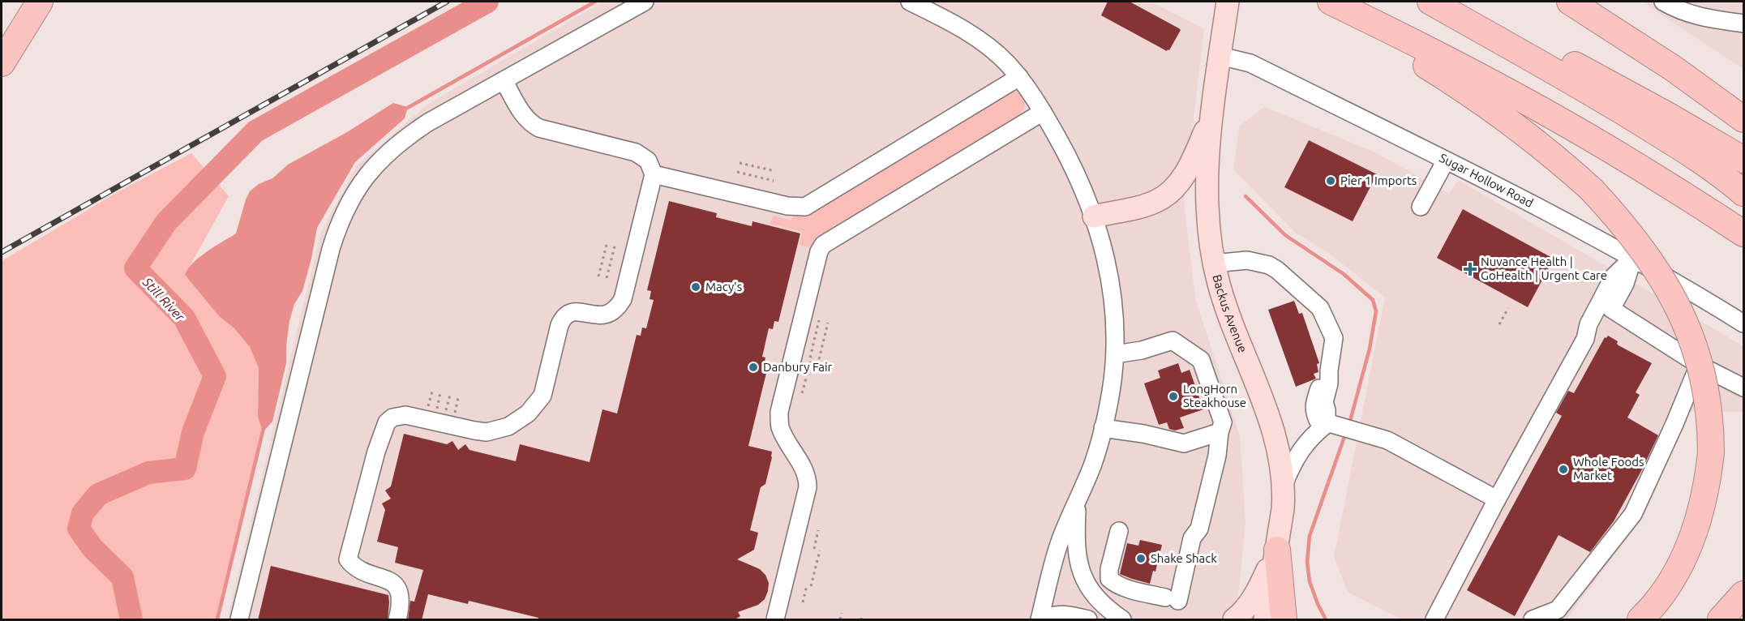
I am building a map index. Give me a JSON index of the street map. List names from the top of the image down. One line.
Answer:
{"streets":{"main road":["Backus Avenue"],"street":["Sugar Hollow Road"]},"crossings":[["Sugar Hollow Road","Backus Avenue"]],"water":["Still River"],"places":{"other":["Pier 1 Imports","Macy's","Danbury Fair","LongHorn Steakhouse","Whole Foods Market","Shake Shack"],"health":["Nuvance Health | GoHealth | Urgent Care"]}}
